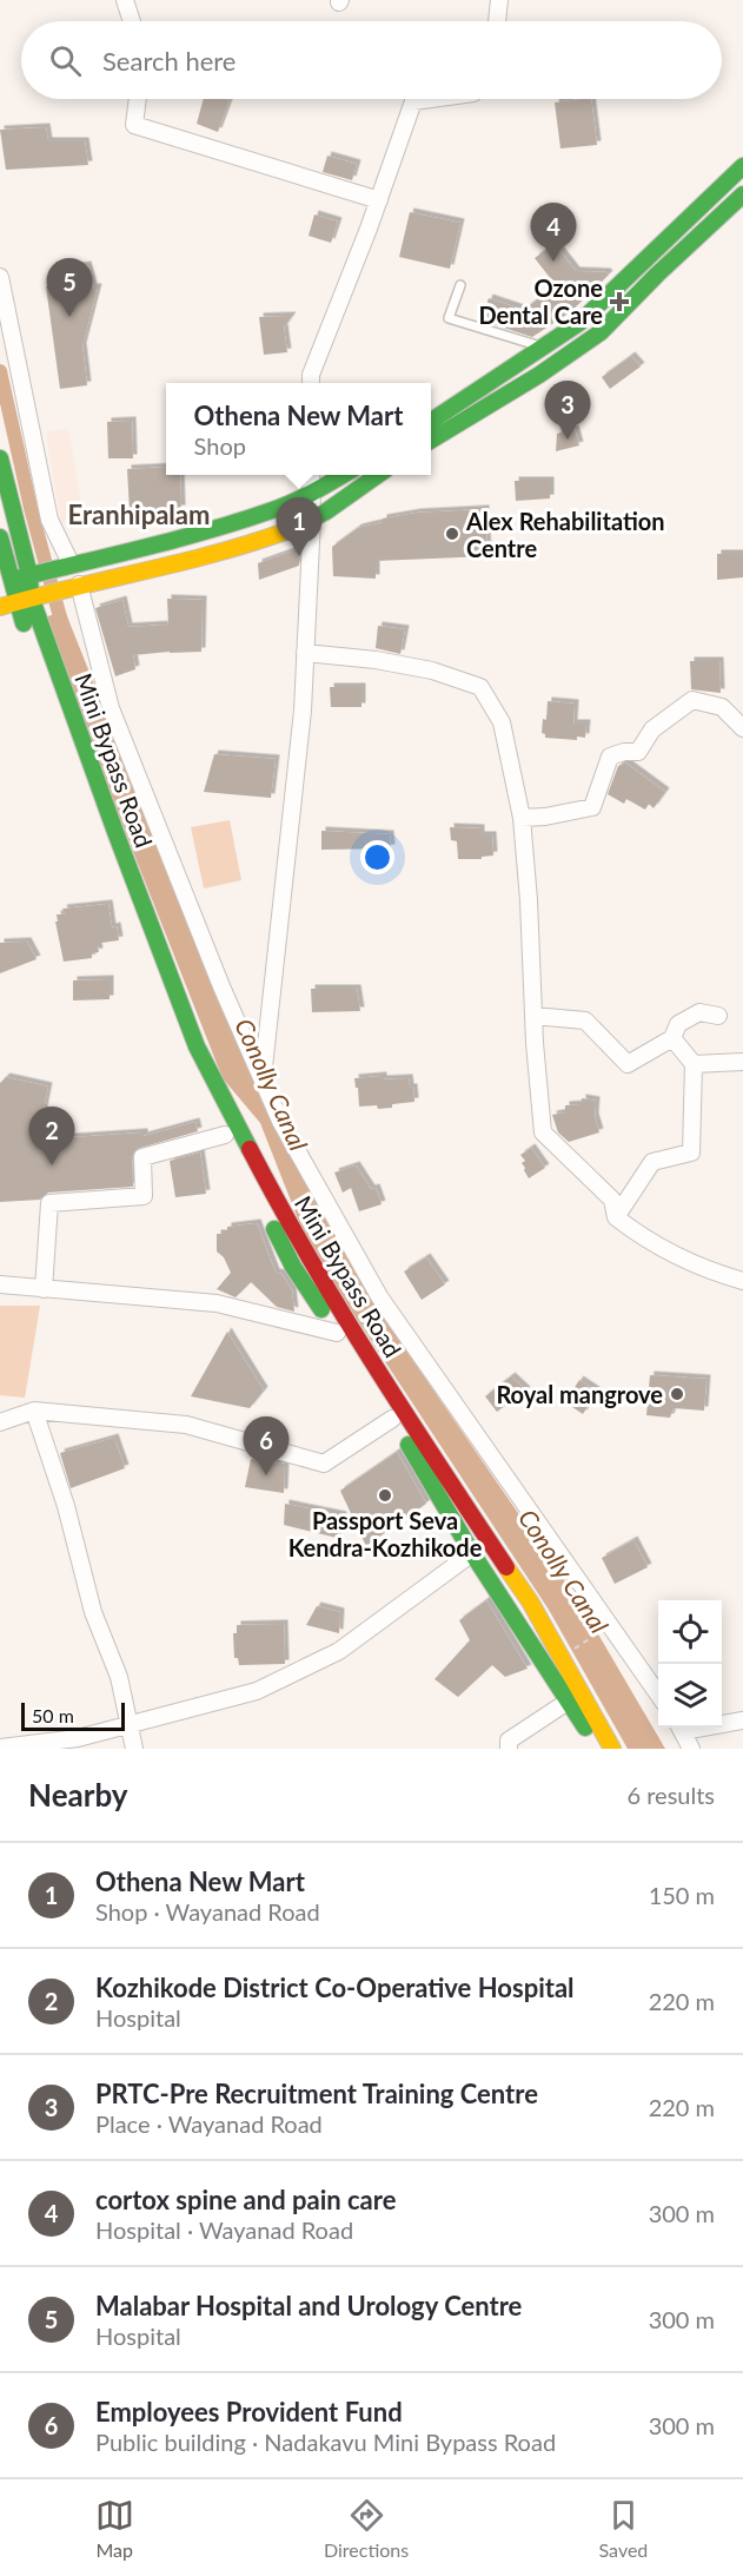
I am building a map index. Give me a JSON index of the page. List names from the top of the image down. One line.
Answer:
{"streets":{"main road":["Mini Bypass Road"]},"districts":["Eranhipalam"],"water":["Conolly Canal"],"places":{"health":["Ozone Dental Care"],"other":["Alex Rehabilitation Centre","Royal mangrove","Passport Seva Kendra-Kozhikode"]},"scale_bar":"50 m","page":{"search":"Search here","pins":["4","5","3","1","2","6"],"popup":["Othena New Mart","Shop"],"scale":"50 m","heading":["Nearby","6 results"],"list":[{"mark":"1","name":"Othena New Mart","note":"Shop · Wayanad Road","value":"150 m"},{"mark":"2","name":"Kozhikode District Co-Operative Hospital","note":"Hospital","value":"220 m"},{"mark":"3","name":"PRTC-Pre Recruitment Training Centre","note":"Place · Wayanad Road","value":"220 m"},{"mark":"4","name":"cortox spine and pain care","note":"Hospital · Wayanad Road","value":"300 m"},{"mark":"5","name":"Malabar Hospital and Urology Centre","note":"Hospital","value":"300 m"},{"mark":"6","name":"Employees Provident Fund","note":"Public building · Nadakavu Mini Bypass Road","value":"300 m"}],"nav":["Map","Directions","Saved"]}}
